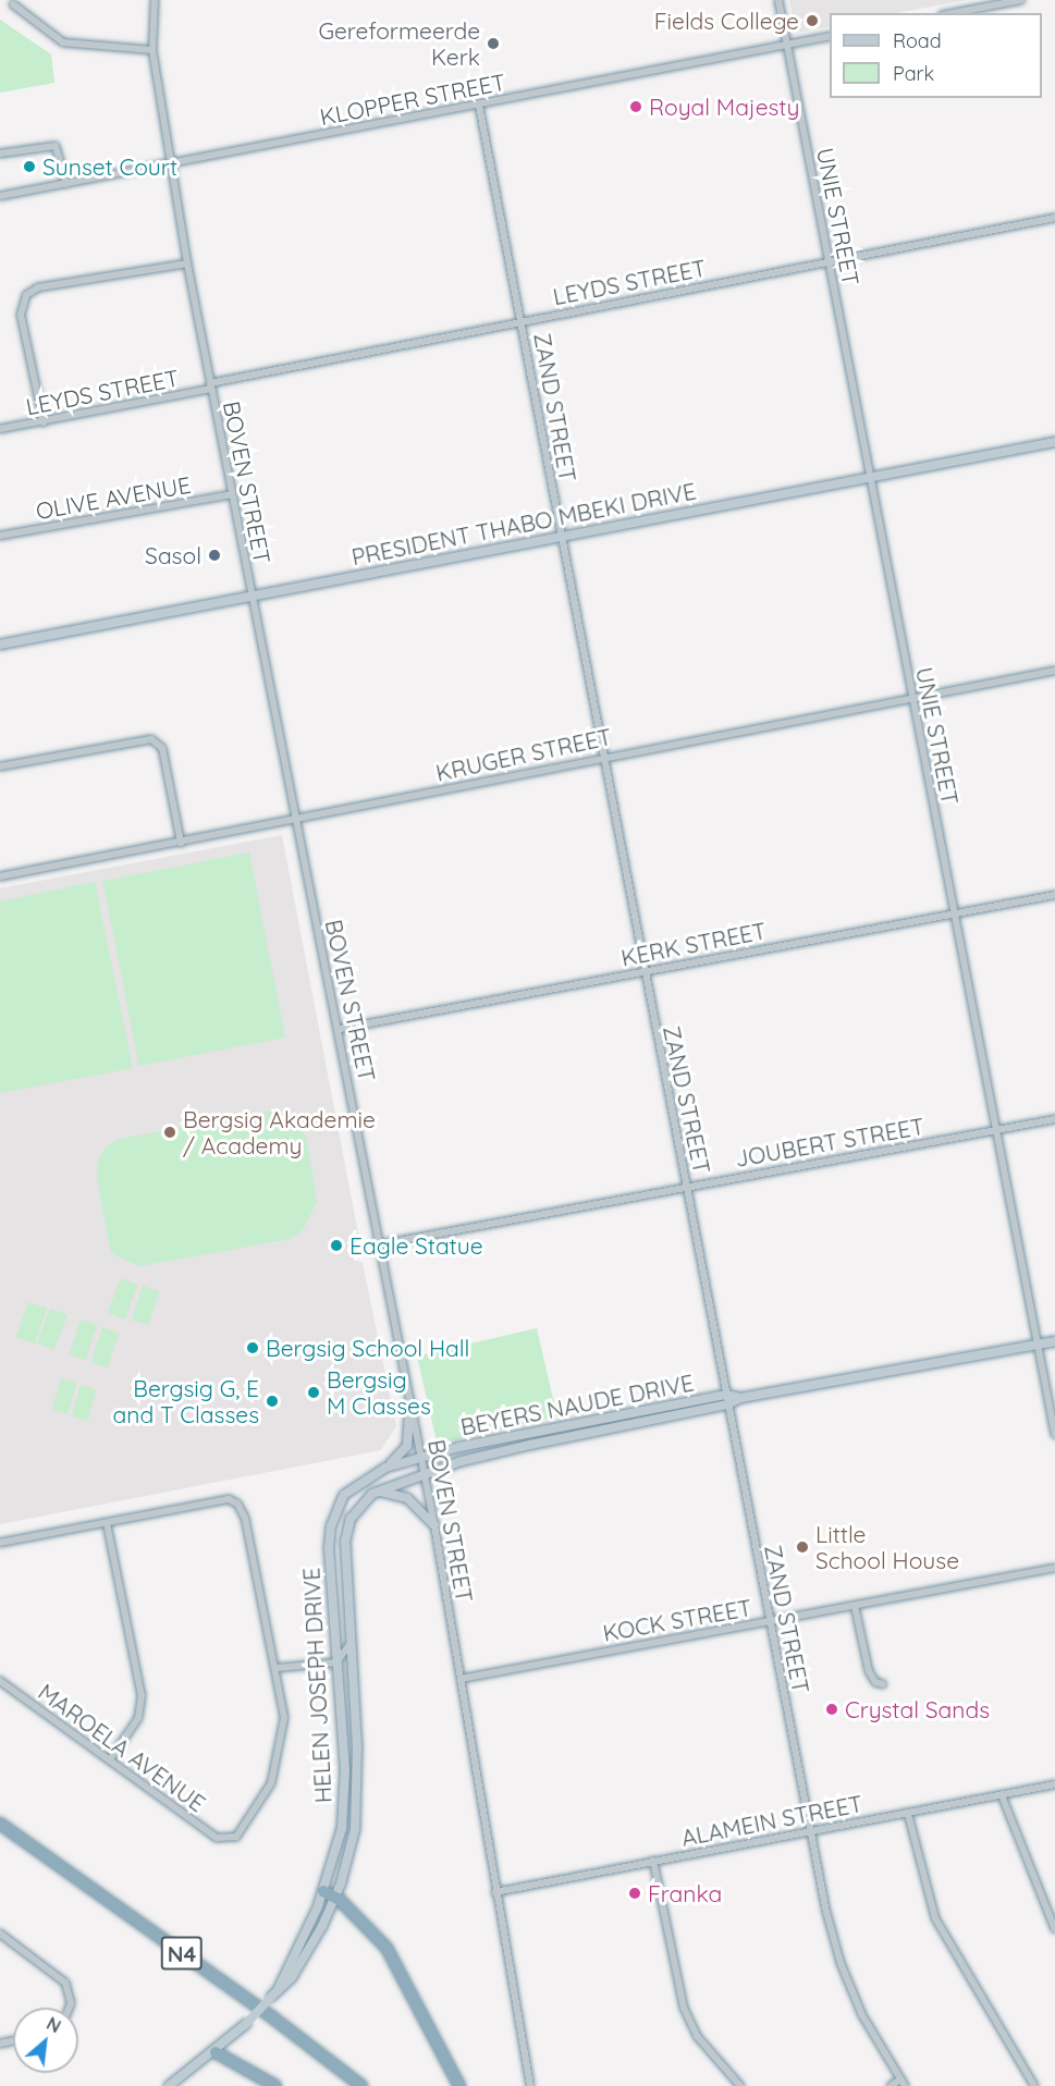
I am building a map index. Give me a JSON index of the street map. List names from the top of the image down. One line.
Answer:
{"streets":{"highway":["N4"],"street":["KLOPPER STREET","UNIE STREET","LEYDS STREET","ZAND STREET","BOVEN STREET","OLIVE AVENUE","PRESIDENT THABO MBEKI DRIVE","KRUGER STREET","KERK STREET","JOUBERT STREET","BEYERS NAUDE DRIVE","KOCK STREET","HELEN JOSEPH DRIVE","MAROELA AVENUE","ALAMEIN STREET"]},"crossings":[["KLOPPER STREET","UNIE STREET"],["KLOPPER STREET","ZAND STREET"],["KLOPPER STREET","BOVEN STREET"],["UNIE STREET","LEYDS STREET"],["UNIE STREET","PRESIDENT THABO MBEKI DRIVE"],["UNIE STREET","KRUGER STREET"],["UNIE STREET","KERK STREET"],["UNIE STREET","JOUBERT STREET"],["UNIE STREET","BEYERS NAUDE DRIVE"],["LEYDS STREET","ZAND STREET"],["LEYDS STREET","BOVEN STREET"],["ZAND STREET","PRESIDENT THABO MBEKI DRIVE"],["ZAND STREET","KRUGER STREET"],["ZAND STREET","KERK STREET"],["ZAND STREET","JOUBERT STREET"],["ZAND STREET","BEYERS NAUDE DRIVE"],["ZAND STREET","KOCK STREET"],["ZAND STREET","ALAMEIN STREET"],["BOVEN STREET","OLIVE AVENUE"],["BOVEN STREET","PRESIDENT THABO MBEKI DRIVE"],["BOVEN STREET","KRUGER STREET"],["BOVEN STREET","KERK STREET"],["BOVEN STREET","JOUBERT STREET"],["BOVEN STREET","BEYERS NAUDE DRIVE"],["BOVEN STREET","KOCK STREET"],["BOVEN STREET","HELEN JOSEPH DRIVE"],["BOVEN STREET","ALAMEIN STREET"],["BEYERS NAUDE DRIVE","HELEN JOSEPH DRIVE"]],"places":["Fields College","Gereformeerde Kerk","Royal Majesty","Sunset Court","Sasol","Bergsig Akademie / Academy","Eagle Statue","Bergsig School Hall","Bergsig M Classes","Bergsig G, E and T Classes","Little School House","Crystal Sands","Franka"],"legend":["Road","Park"],"north":"top right"}
